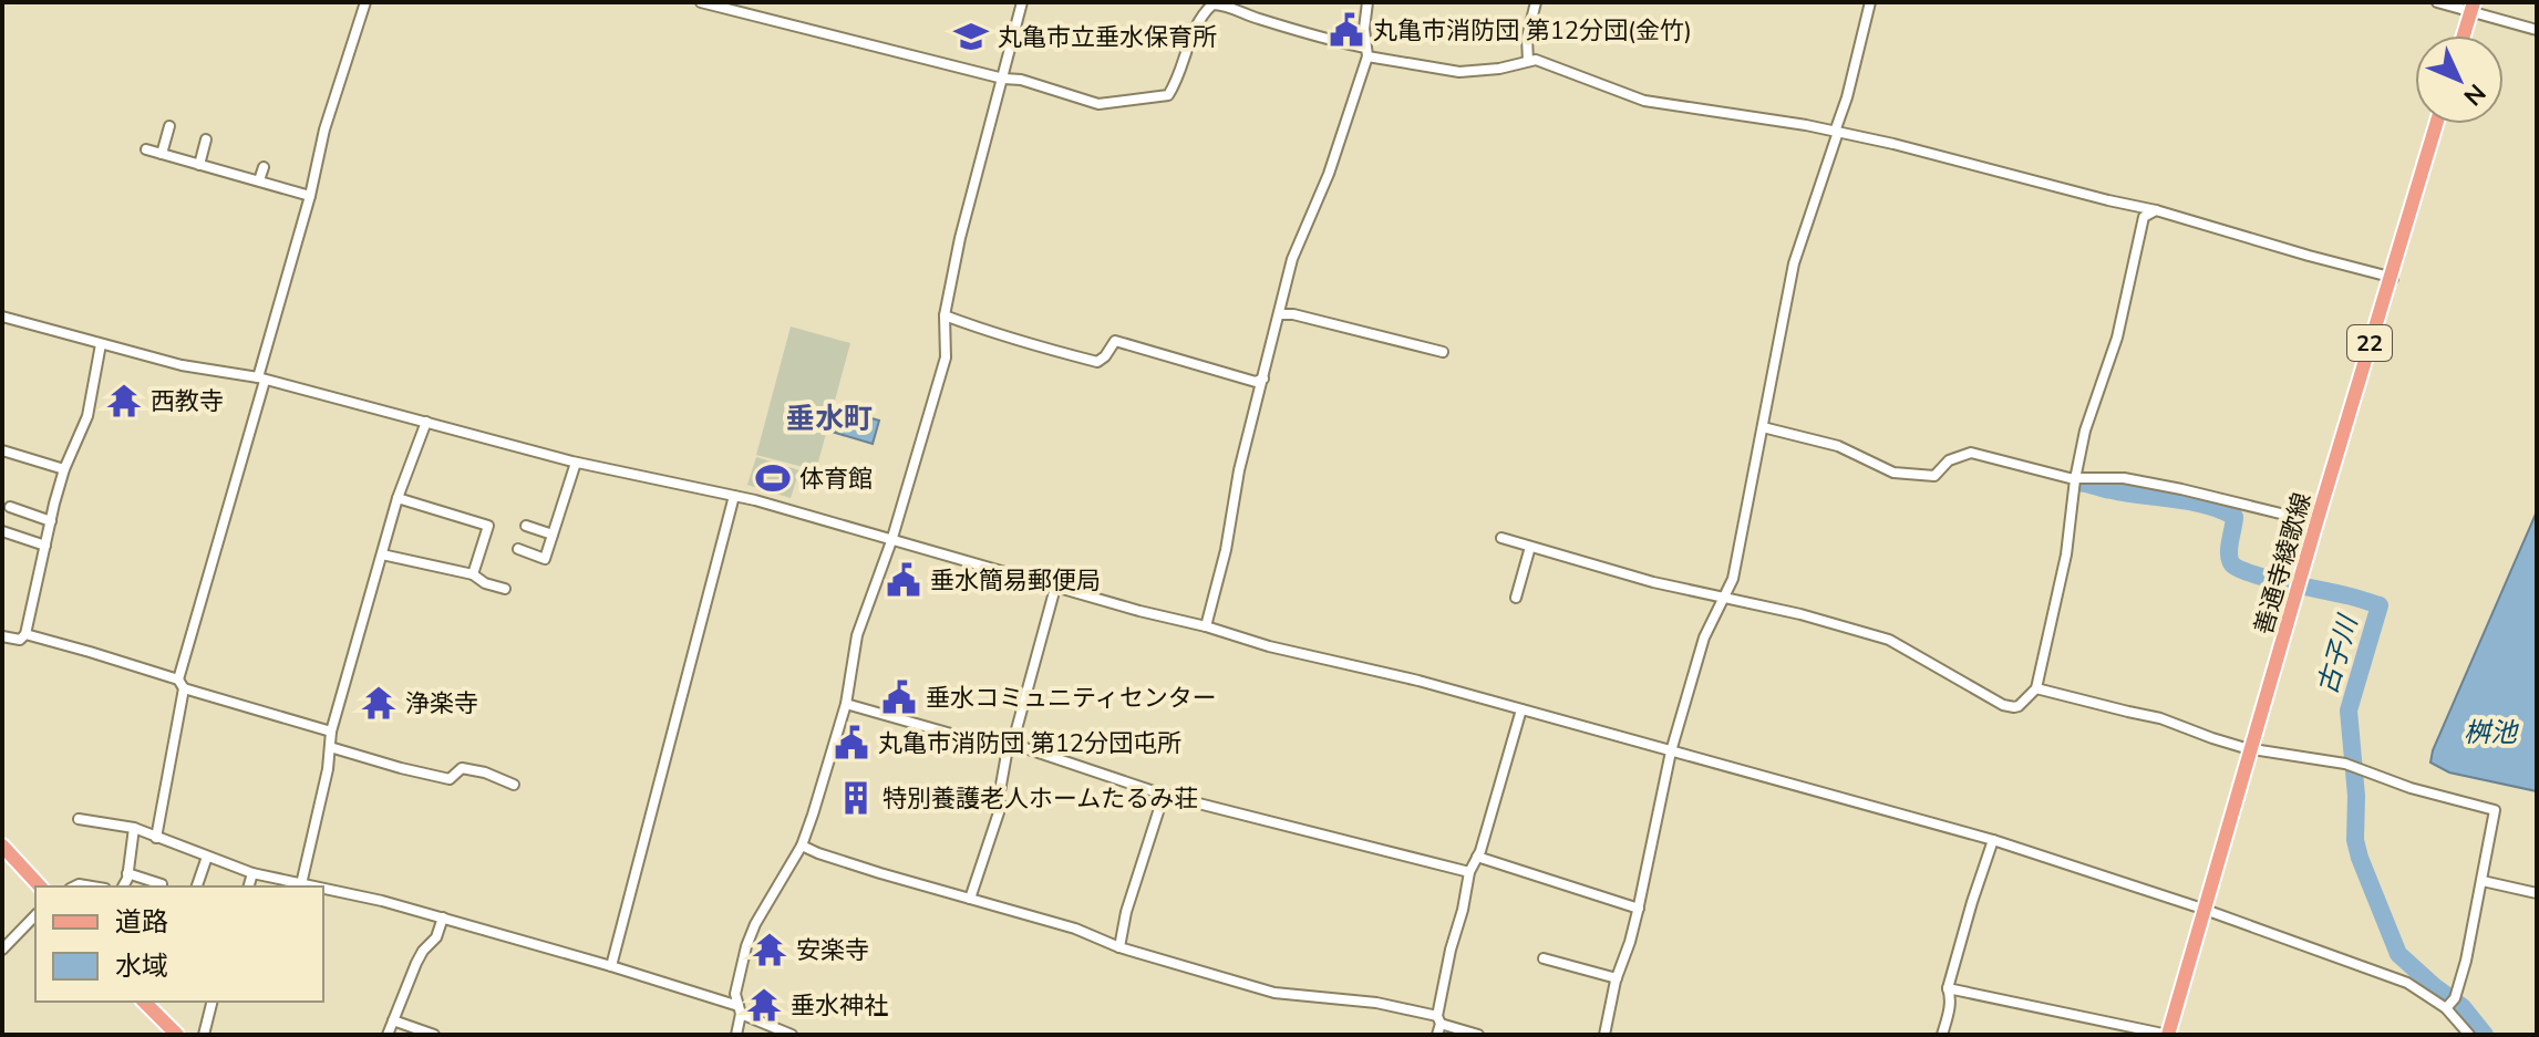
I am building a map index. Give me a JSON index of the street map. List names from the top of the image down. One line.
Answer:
{"streets":{"main road":["22","善通寺綾歌線"]},"districts":["垂水町"],"water":["古子川","桝池"],"places":{"public building":["丸亀市消防団 第12分団(金竹)","垂水簡易郵便局","垂水コミュニティセンター","丸亀市消防団 第12分団屯所"],"school or university":["丸亀市立垂水保育所"],"temple":["西教寺","浄楽寺","安楽寺","垂水神社"],"sports":["体育館"],"building":["特別養護老人ホームたるみ荘"]},"legend":["道路","水域"],"north":"bottom right"}
